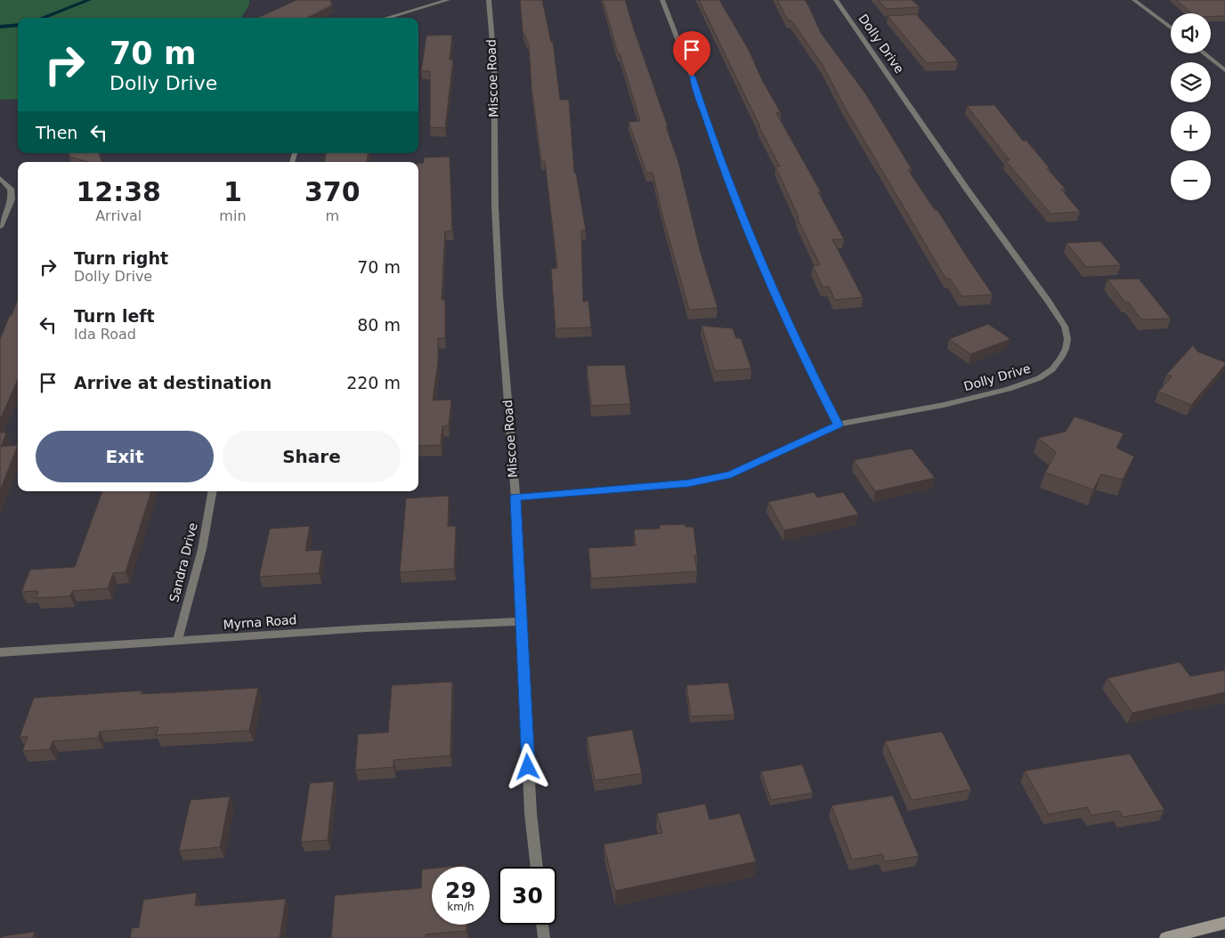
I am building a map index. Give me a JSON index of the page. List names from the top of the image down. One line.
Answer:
{"streets":{"street":["Dolly Drive","Miscoe Road","Sandra Drive","Myrna Road"]},"crossings":[["Dolly Drive","Miscoe Road"],["Miscoe Road","Myrna Road"],["Sandra Drive","Myrna Road"]],"page":{"map_buttons":["+","−"],"turn":["70 m","Dolly Drive"],"then":"Then","eta":["12:38","Arrival","1","min","370","m"],"list":[{"name":"Turn right","note":"Dolly Drive","value":"70 m"},{"name":"Turn left","note":"Ida Road","value":"80 m"},{"name":"Arrive at destination","value":"220 m"}],"buttons":["Exit","Share"],"speed":"29 km/h","limit":"30"}}
